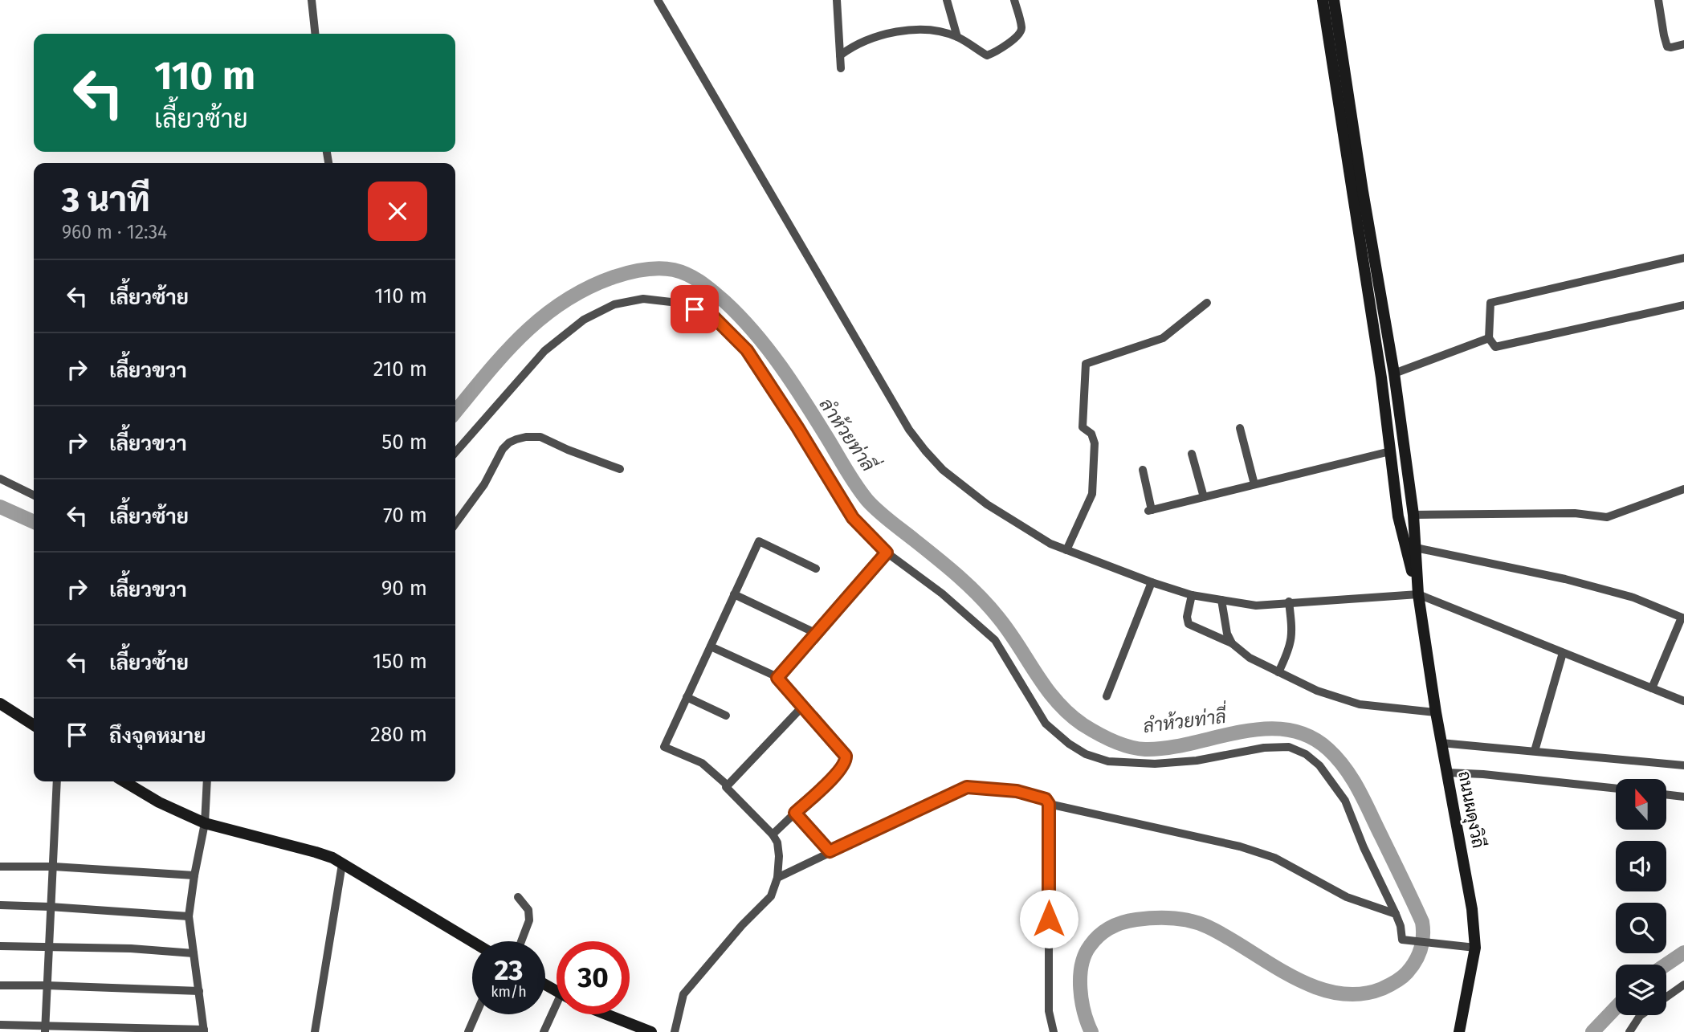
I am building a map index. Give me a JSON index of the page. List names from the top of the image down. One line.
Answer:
{"streets":{"main road":["ถนนผดุงวิถี"]},"water":["ลำห้วยท่าลี่"],"north":"top","page":{"turn":["110 m","เลี้ยวซ้าย"],"heading":["3 นาที","960 m · 12:34"],"list":[{"name":"เลี้ยวซ้าย","value":"110 m"},{"name":"เลี้ยวขวา","value":"210 m"},{"name":"เลี้ยวขวา","value":"50 m"},{"name":"เลี้ยวซ้าย","value":"70 m"},{"name":"เลี้ยวขวา","value":"90 m"},{"name":"เลี้ยวซ้าย","value":"150 m"},{"name":"ถึงจุดหมาย","value":"280 m"}],"speed":"23 km/h","limit":"30"}}
